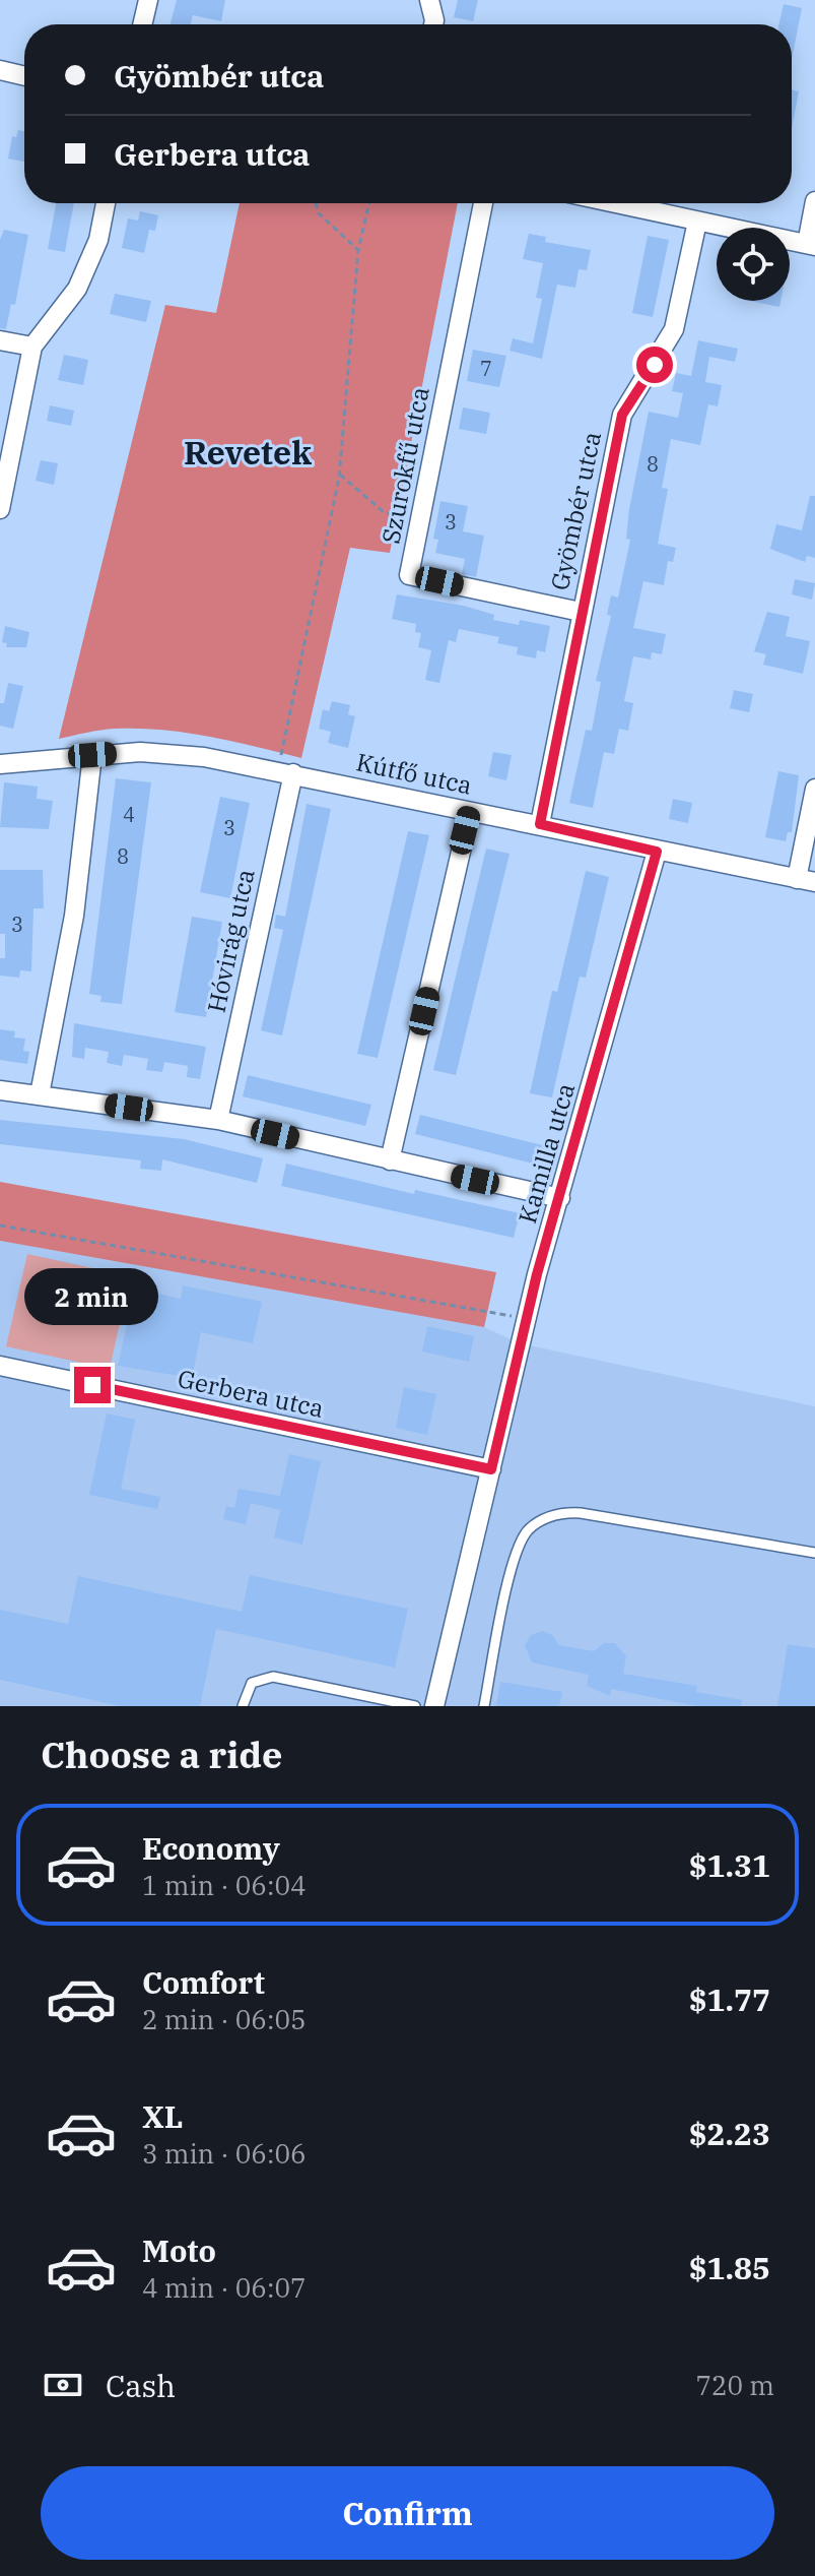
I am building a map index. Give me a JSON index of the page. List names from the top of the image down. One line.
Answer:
{"streets":{"street":["Szurokfű utca","Gyömbér utca","Kútfő utca","Hóvirág utca","Kamilla utca","Gerbera utca"]},"crossings":[["Szurokfű utca","Gyömbér utca"],["Gyömbér utca","Kútfő utca"],["Kútfő utca","Hóvirág utca"],["Kútfő utca","Kamilla utca"],["Kamilla utca","Gerbera utca"]],"districts":["Revetek"],"house_numbers":["7","8","3","4","3","8","3"],"page":{"banner":["Gyömbér utca","Gerbera utca"],"bubble":"2 min","heading":"Choose a ride","list":[{"name":"Economy","note":"1 min · 06:04","value":"$1.31"},{"name":"Comfort","note":"2 min · 06:05","value":"$1.77"},{"name":"XL","note":"3 min · 06:06","value":"$2.23"},{"name":"Moto","note":"4 min · 06:07","value":"$1.85"}],"pay":["Cash","720 m"],"buttons":"Confirm"}}
